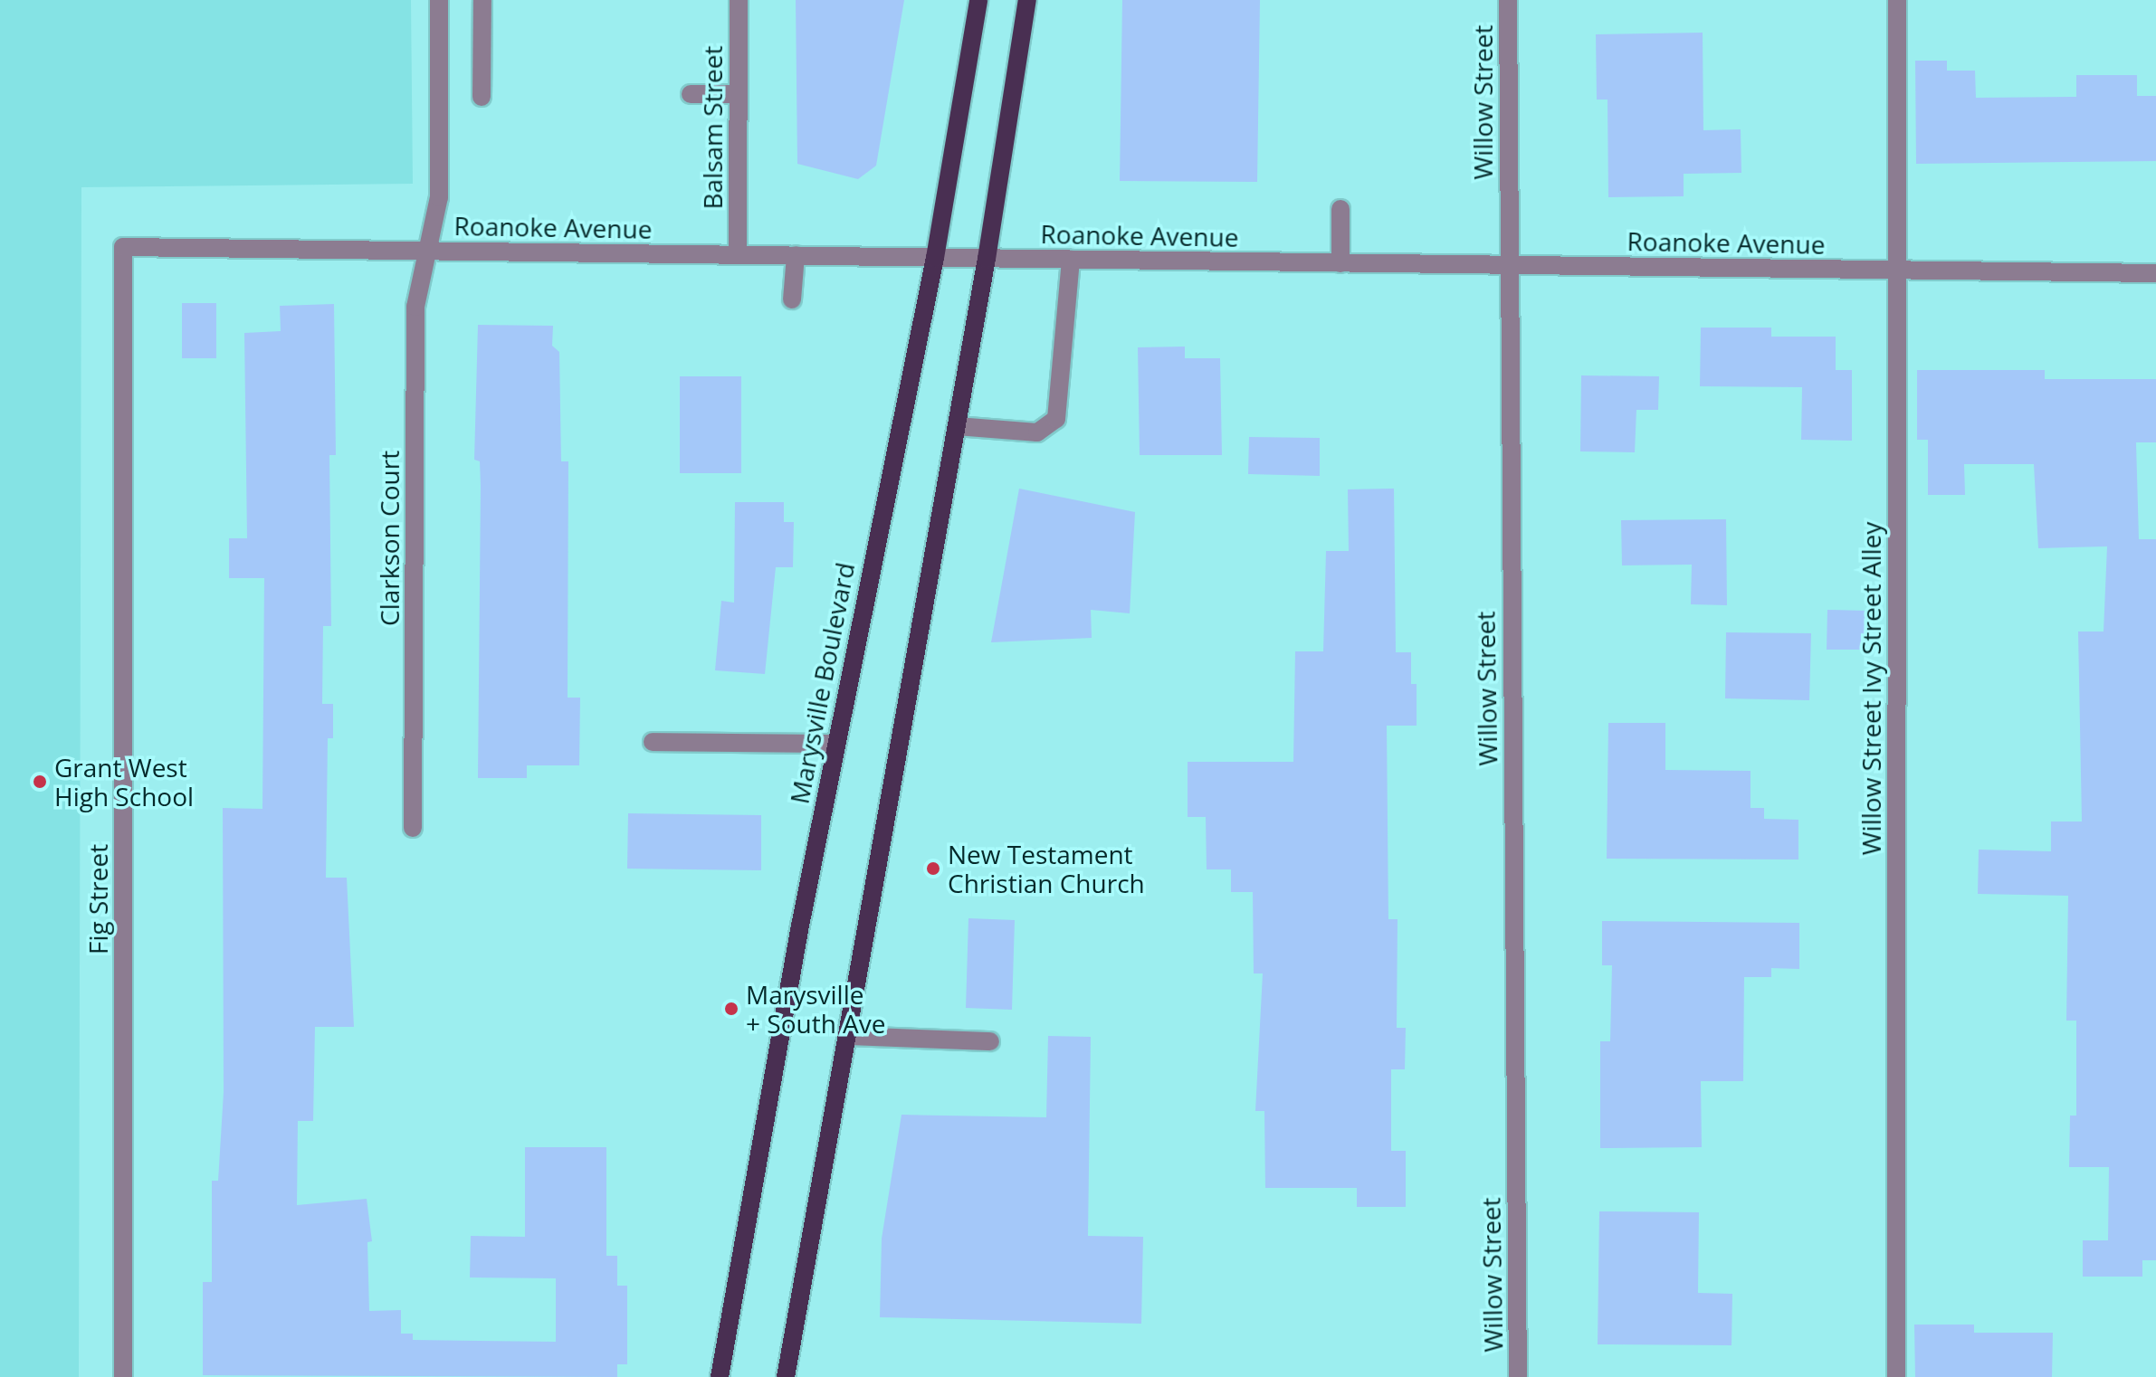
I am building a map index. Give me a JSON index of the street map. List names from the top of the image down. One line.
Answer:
{"streets":{"main road":["Marysville Boulevard"],"street":["Willow Street","Balsam Street","Roanoke Avenue","Clarkson Court","Willow Street Ivy Street Alley","Fig Street"]},"crossings":[["Willow Street","Roanoke Avenue"],["Balsam Street","Roanoke Avenue"],["Roanoke Avenue","Clarkson Court"],["Roanoke Avenue","Marysville Boulevard"],["Roanoke Avenue","Willow Street Ivy Street Alley"],["Roanoke Avenue","Fig Street"]],"places":["Grant West High School","New Testament Christian Church","Marysville + South Ave"]}
